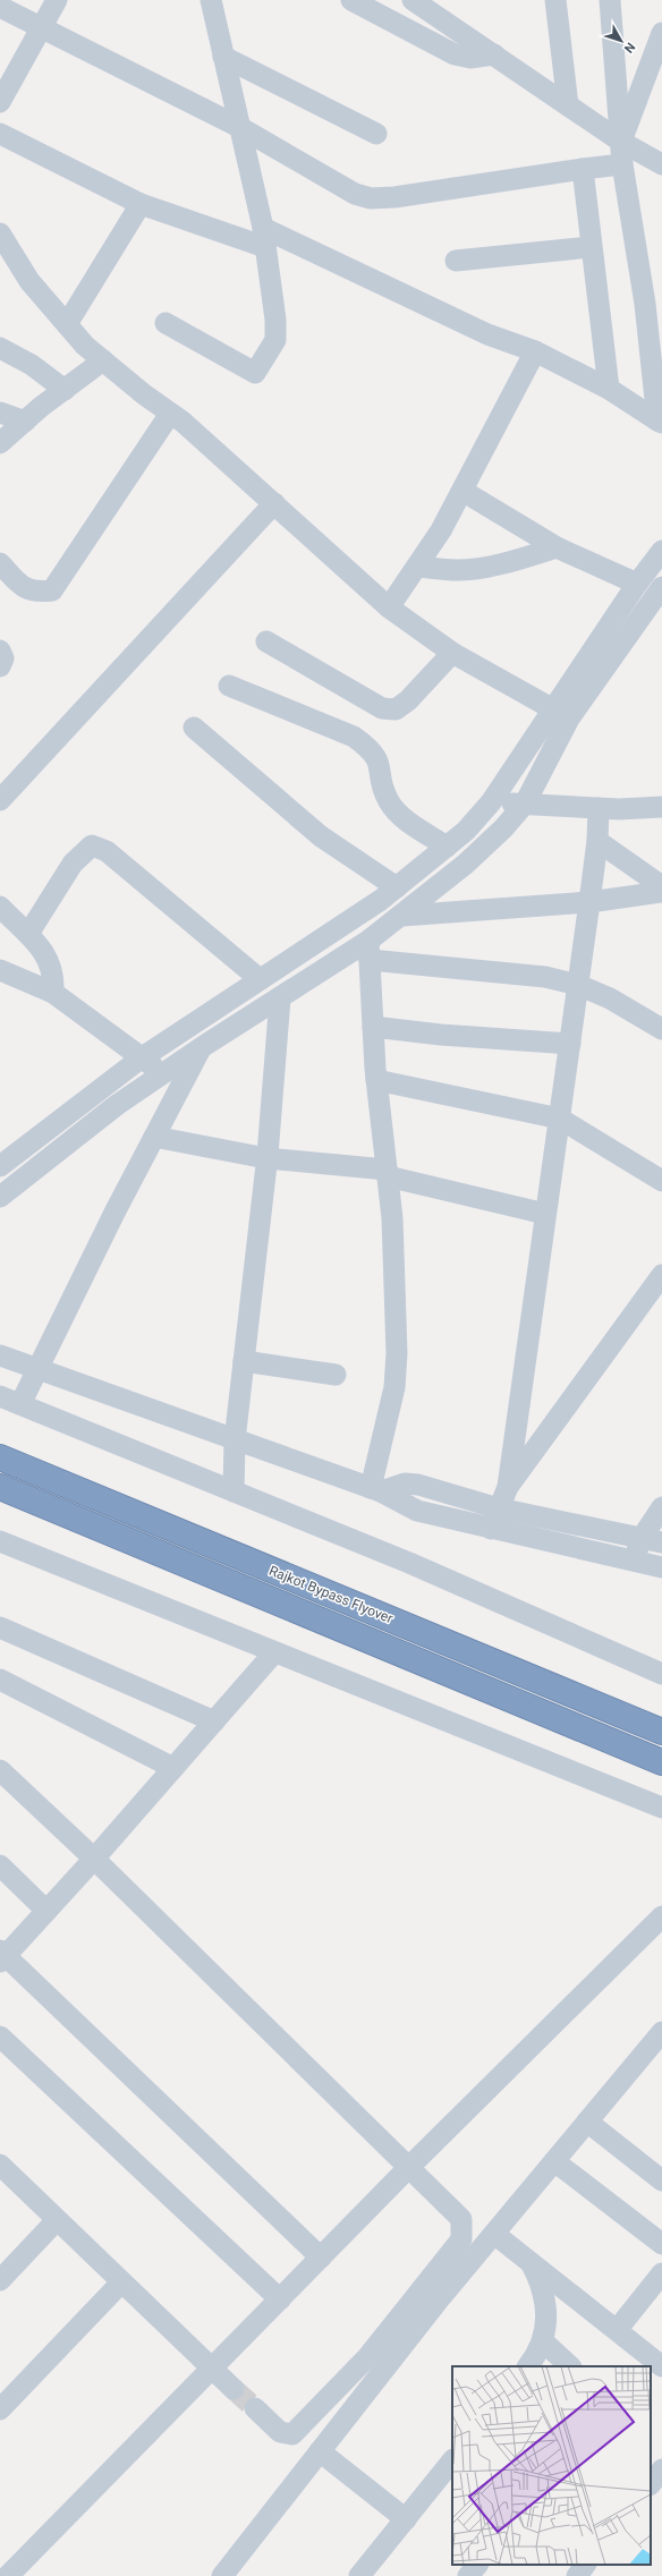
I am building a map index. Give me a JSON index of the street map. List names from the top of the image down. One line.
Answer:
{"streets":{"highway":["Rajkot Bypass Flyover"]},"north":"bottom right"}
